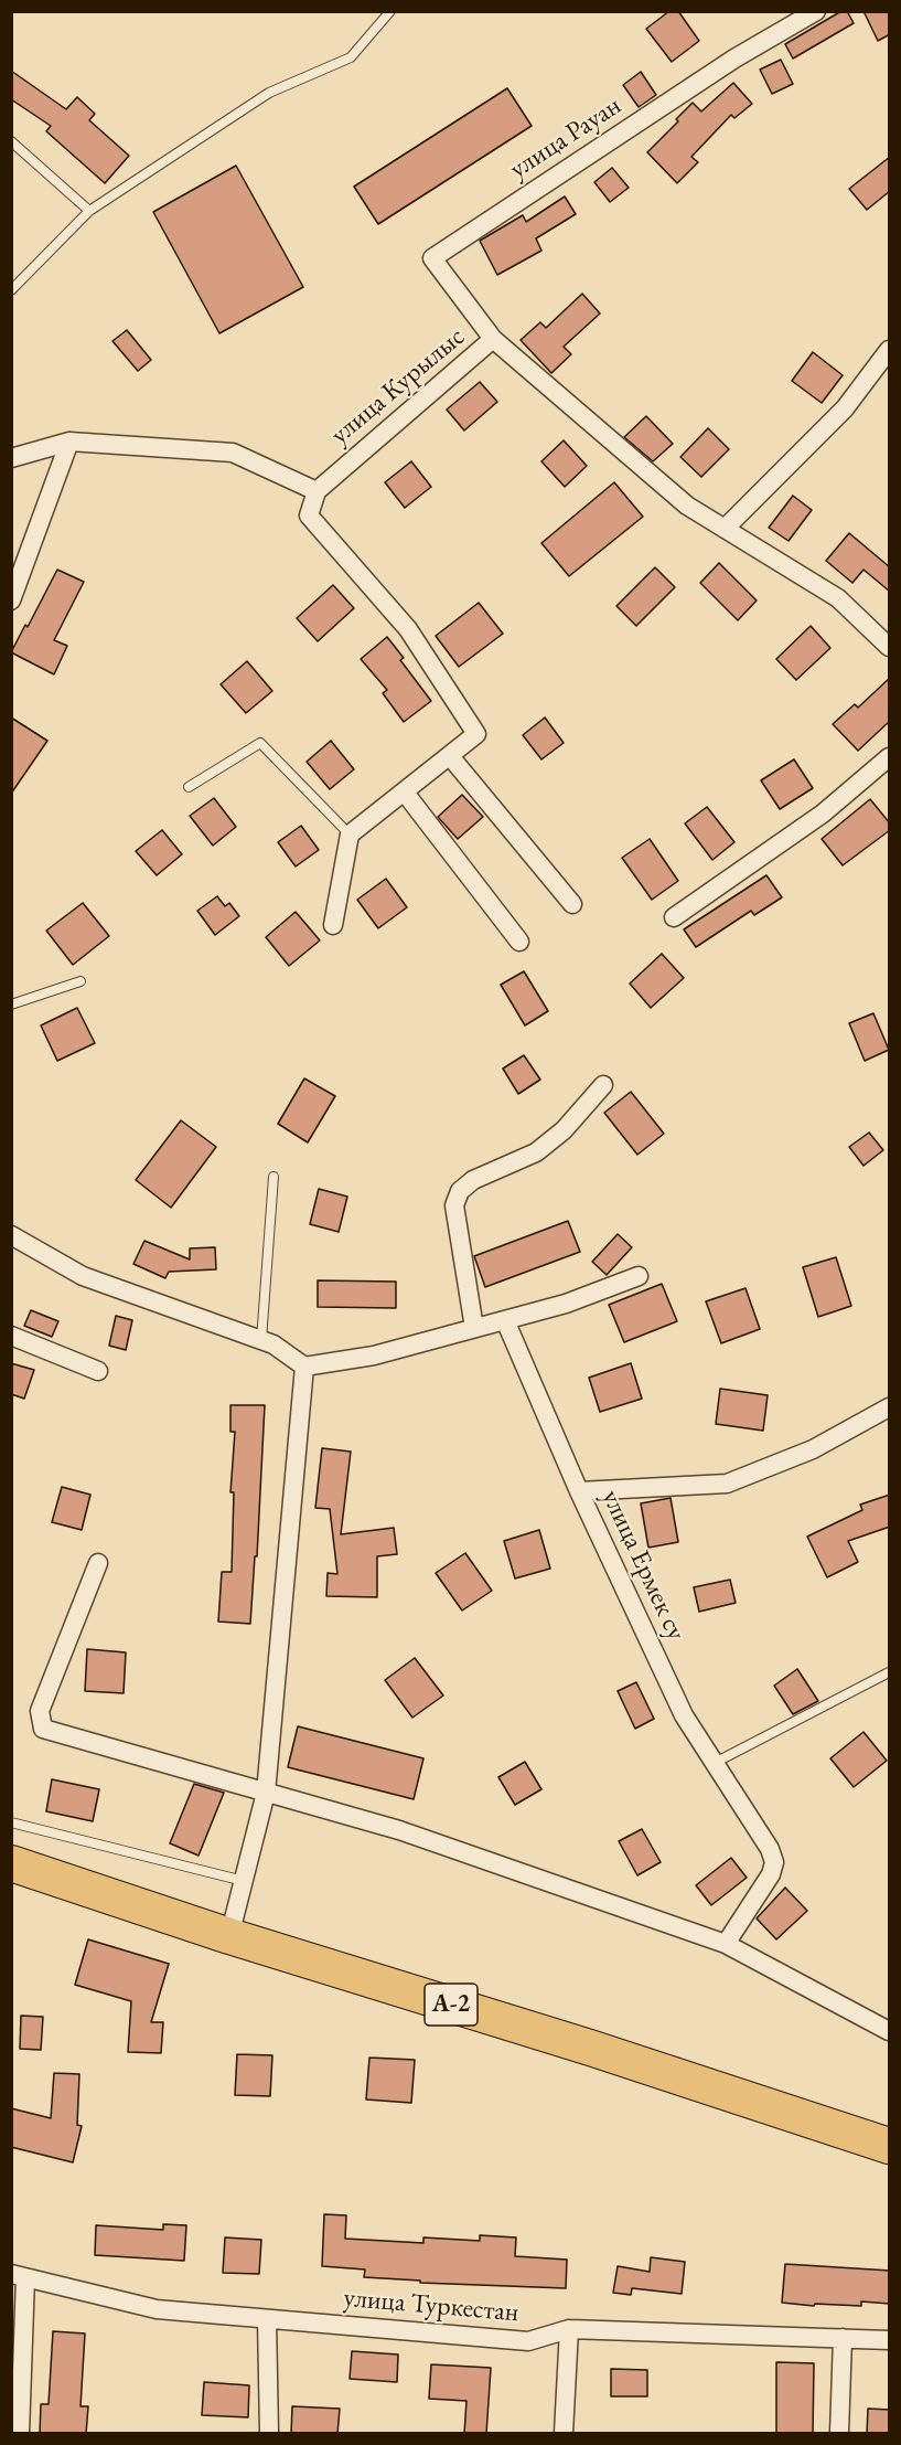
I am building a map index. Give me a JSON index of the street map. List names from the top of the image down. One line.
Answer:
{"streets":{"highway":["A-2"],"street":["улица Рауан","улица Курылыс","улица Ермек су","улица Туркестан"]},"crossings":[["улица Рауан","улица Курылыс"]]}
